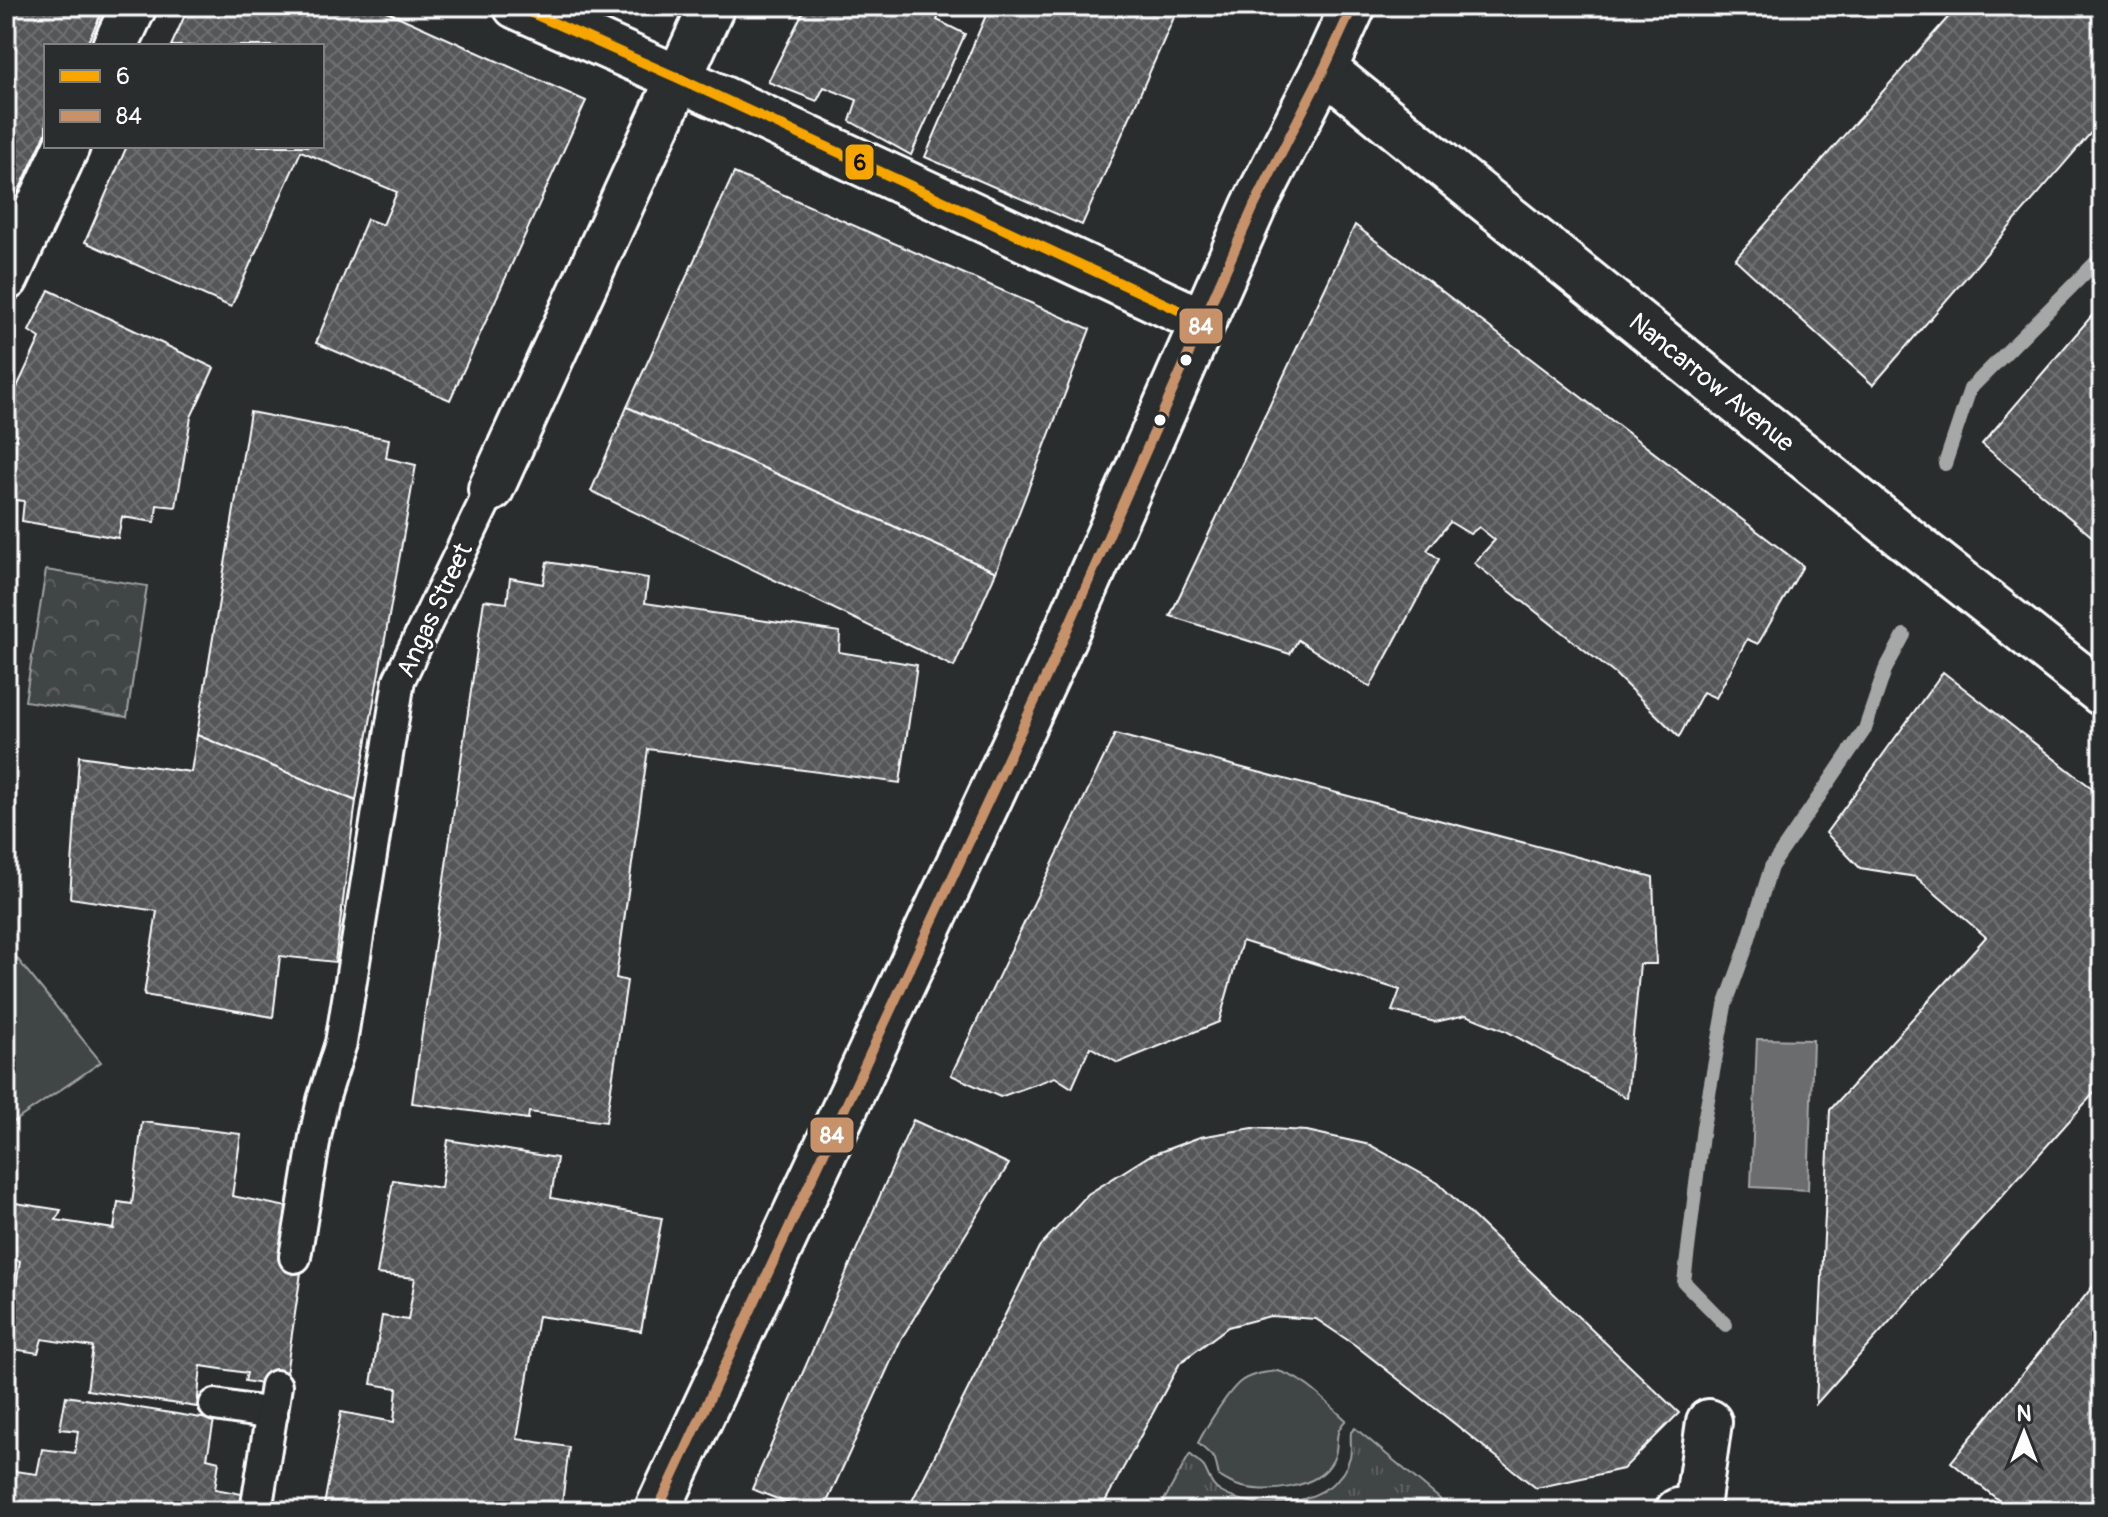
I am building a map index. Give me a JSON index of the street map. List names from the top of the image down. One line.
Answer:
{"streets":{"street":["Nancarrow Avenue","Angas Street"]},"lines":["transit line 6","transit line 84"],"legend":["6","84"],"north":"top"}
